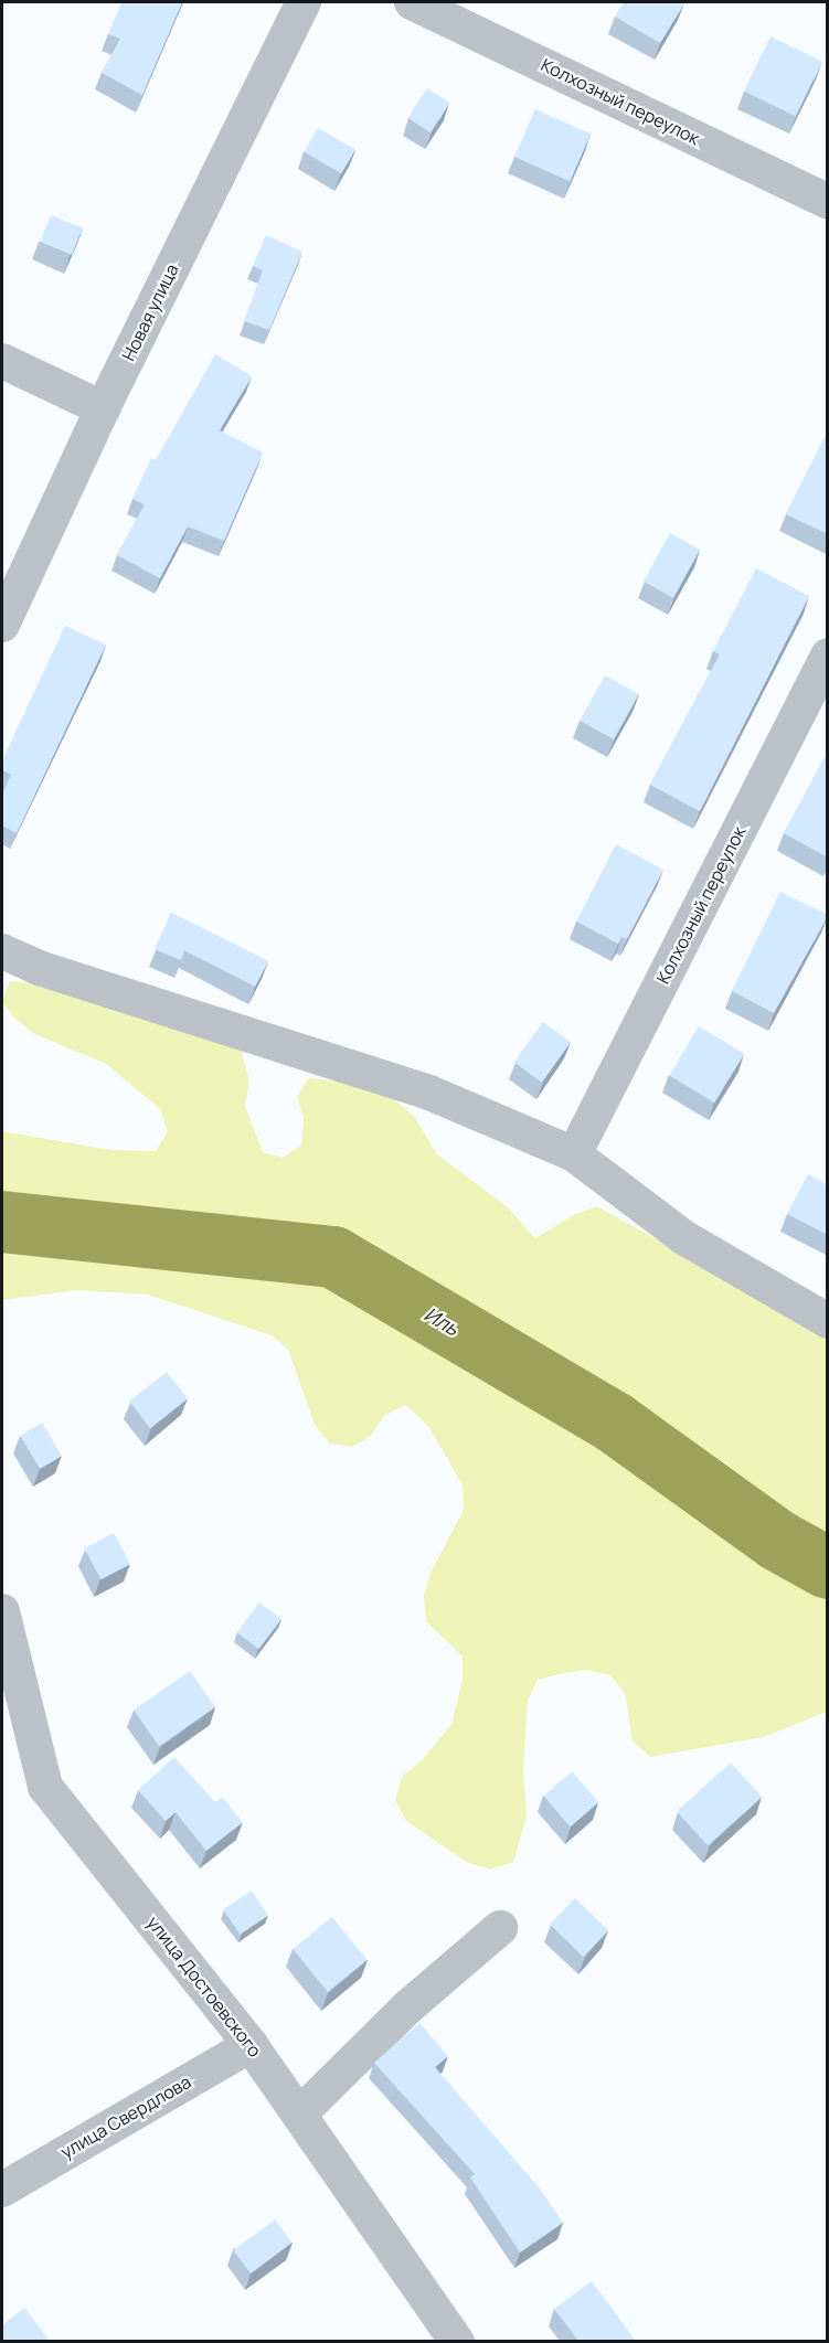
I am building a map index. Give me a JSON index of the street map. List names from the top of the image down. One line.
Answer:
{"streets":{"street":["Колхозный переулок","Новая улица","улица Достоевского","улица Свердлова"]},"crossings":[["улица Достоевского","улица Свердлова"]],"water":["Иль"]}
